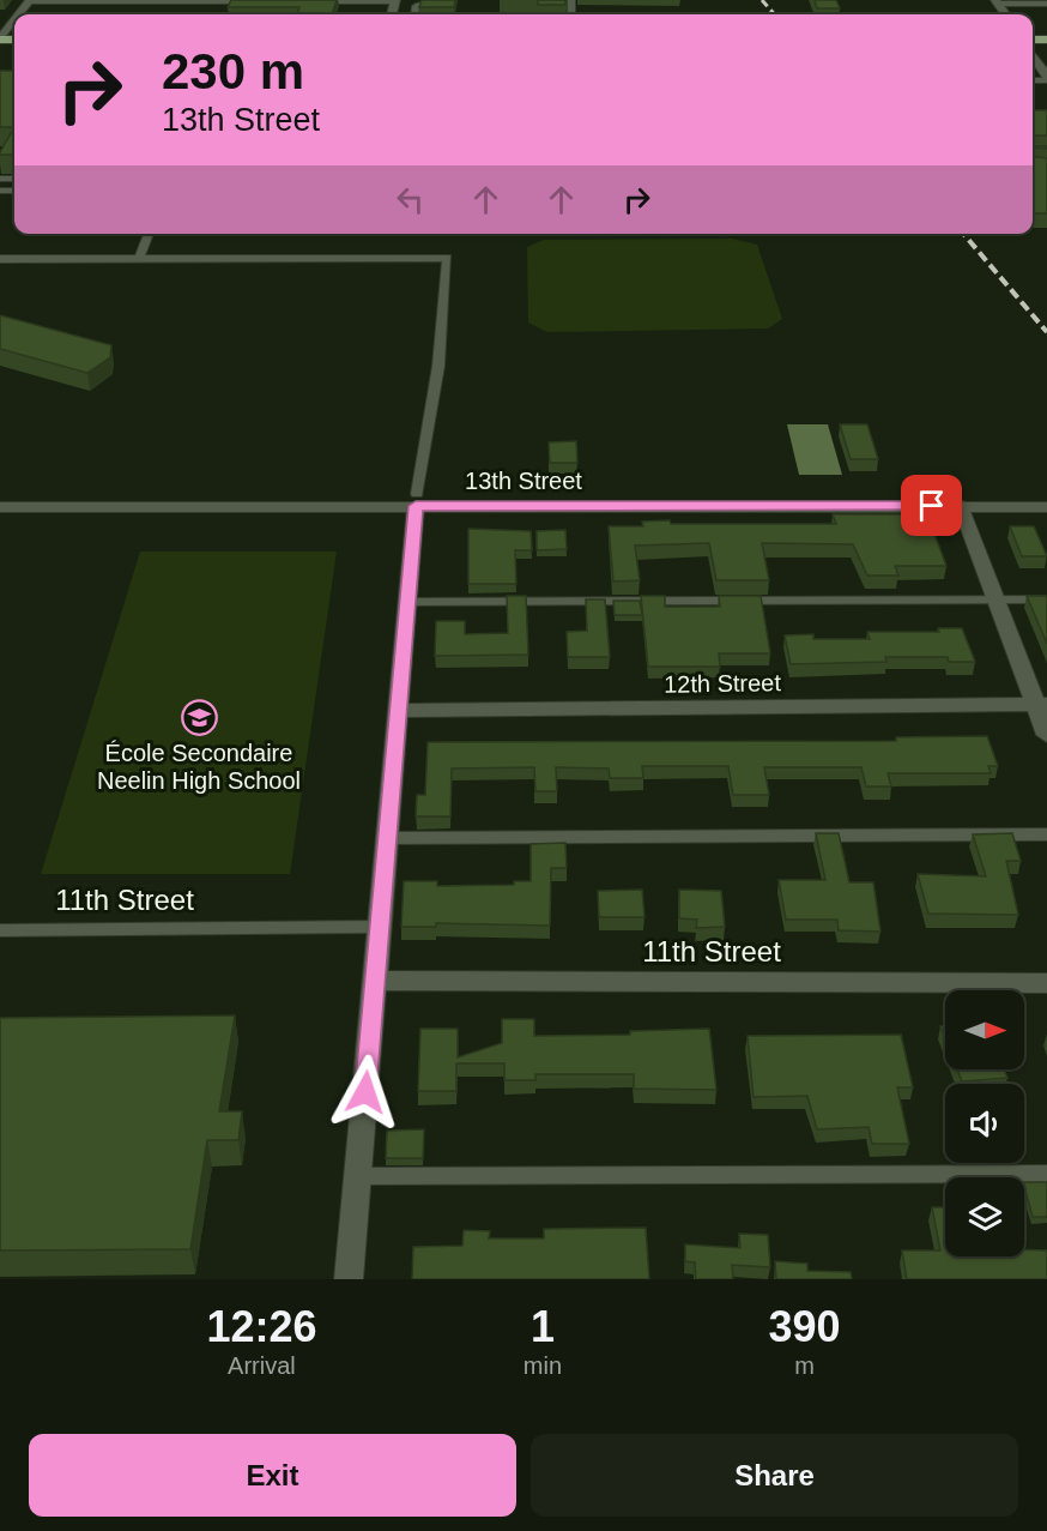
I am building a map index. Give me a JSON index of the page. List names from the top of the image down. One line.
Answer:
{"streets":{"street":["13th Street","12th Street","11th Street"]},"places":{"school or university":["École Secondaire Neelin High School"]},"north":"right","page":{"turn":["230 m","13th Street"],"eta":["12:26","Arrival","1","min","390","m"],"buttons":["Exit","Share"]}}
